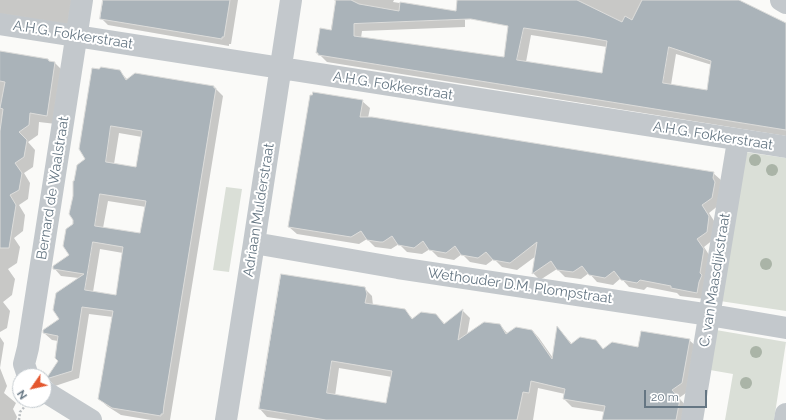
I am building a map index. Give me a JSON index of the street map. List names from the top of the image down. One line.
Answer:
{"streets":{"street":["A.H.G. Fokkerstraat","Bernard de Waalstraat","Adriaan Mulderstraat","C. van Maasdijkstraat","Wethouder D.M. Plompstraat"]},"crossings":[["A.H.G. Fokkerstraat","Bernard de Waalstraat"],["A.H.G. Fokkerstraat","Adriaan Mulderstraat"],["A.H.G. Fokkerstraat","C. van Maasdijkstraat"],["Adriaan Mulderstraat","Wethouder D.M. Plompstraat"],["C. van Maasdijkstraat","Wethouder D.M. Plompstraat"]],"scale_bar":"20 m","north":"bottom left"}
